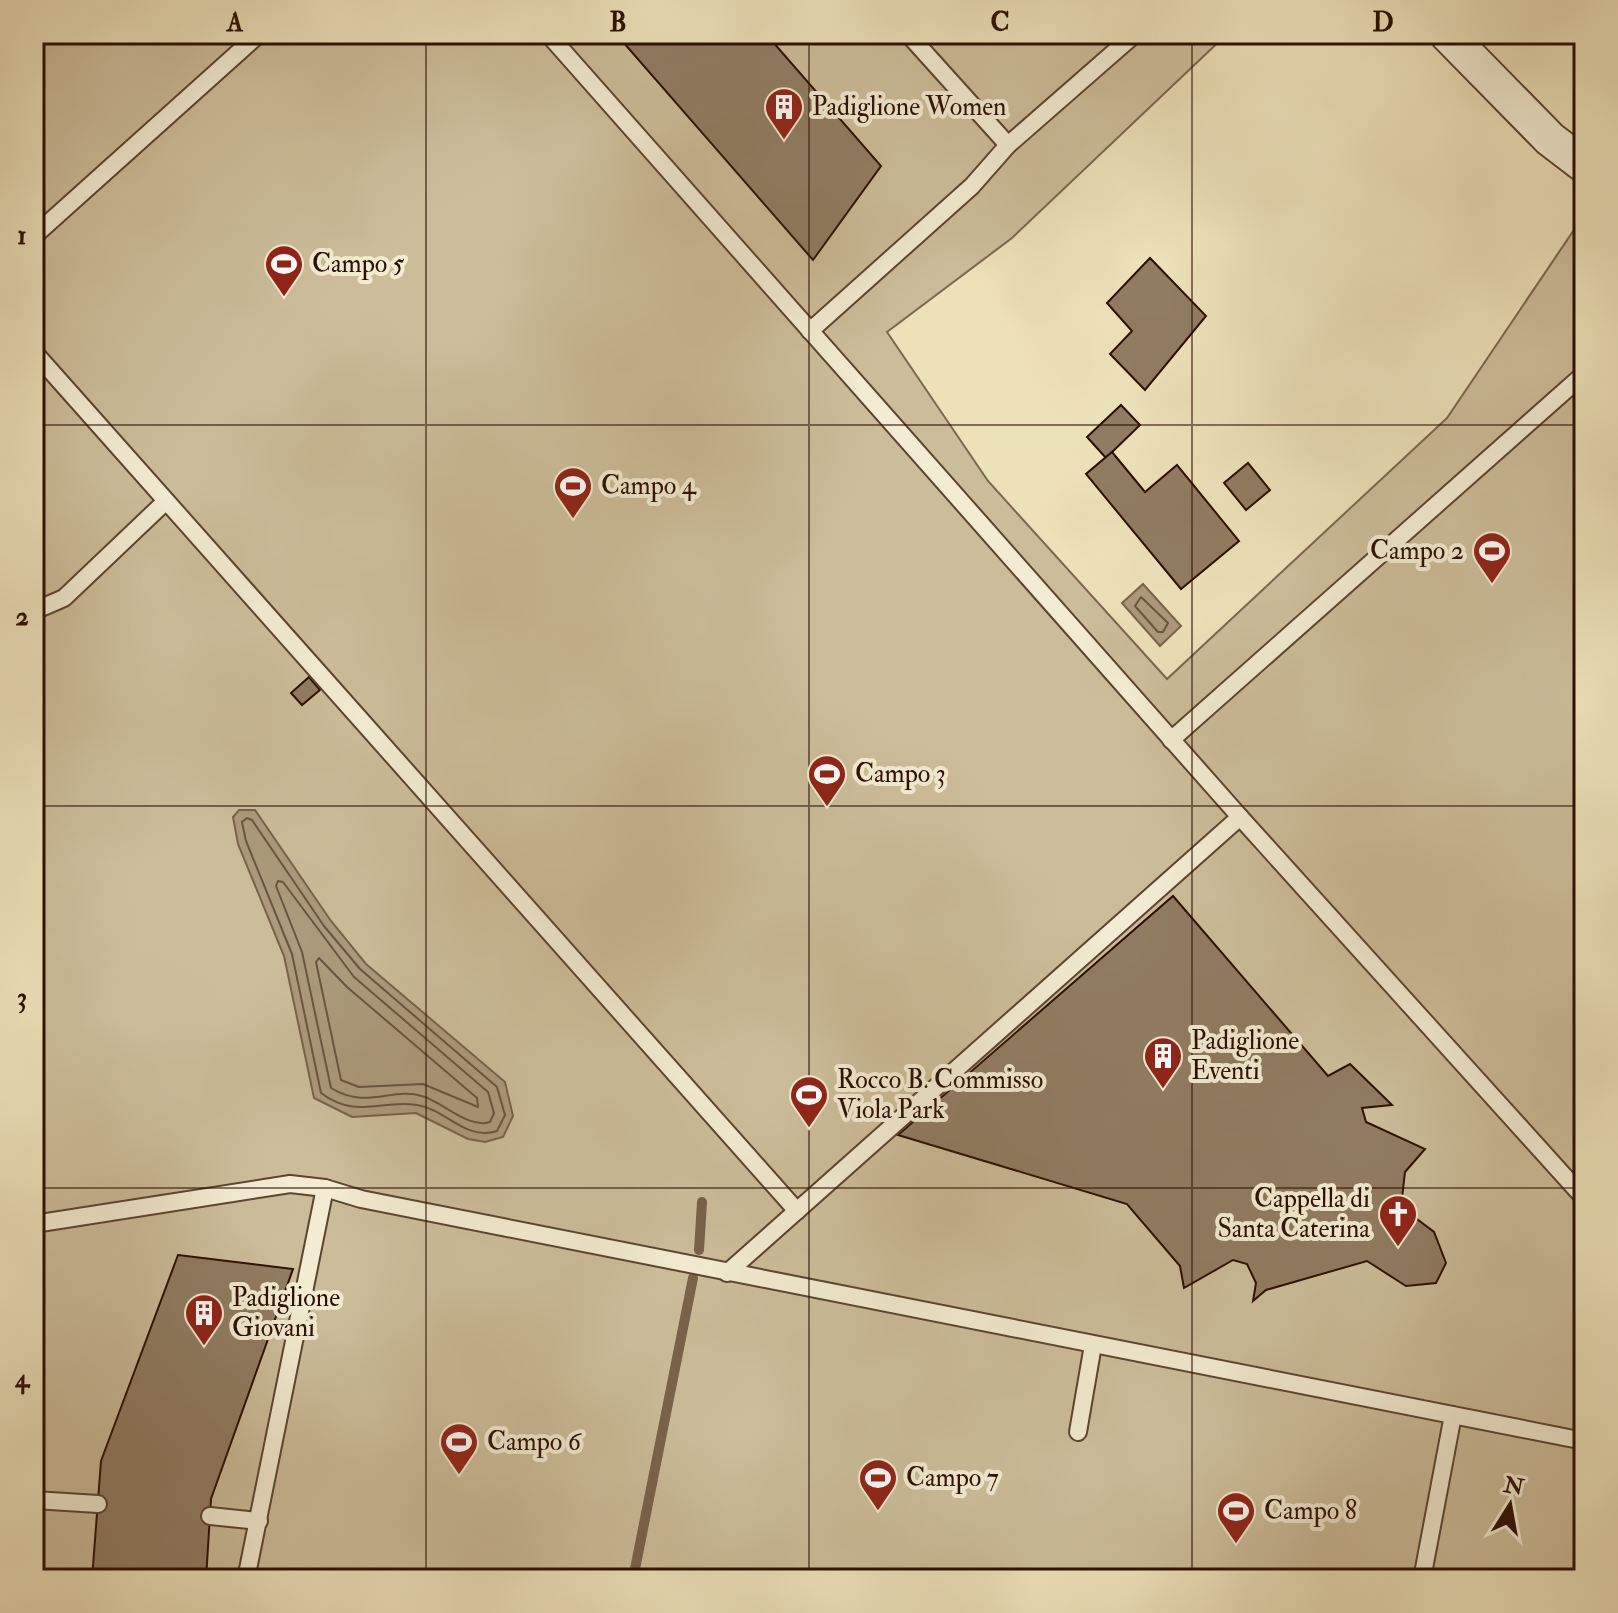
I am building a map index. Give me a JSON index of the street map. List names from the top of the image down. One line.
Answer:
{"places":{"building":["Padiglione Women","Padiglione Eventi","Padiglione Giovani"],"sports":["Campo 5","Campo 4","Campo 2","Campo 3","Rocco B. Commisso Viola Park","Campo 6","Campo 7","Campo 8"],"church":["Cappella di Santa Caterina"]},"north":"top","grid":{"columns":["A","B","C","D"],"rows":["1","2","3","4"]}}
